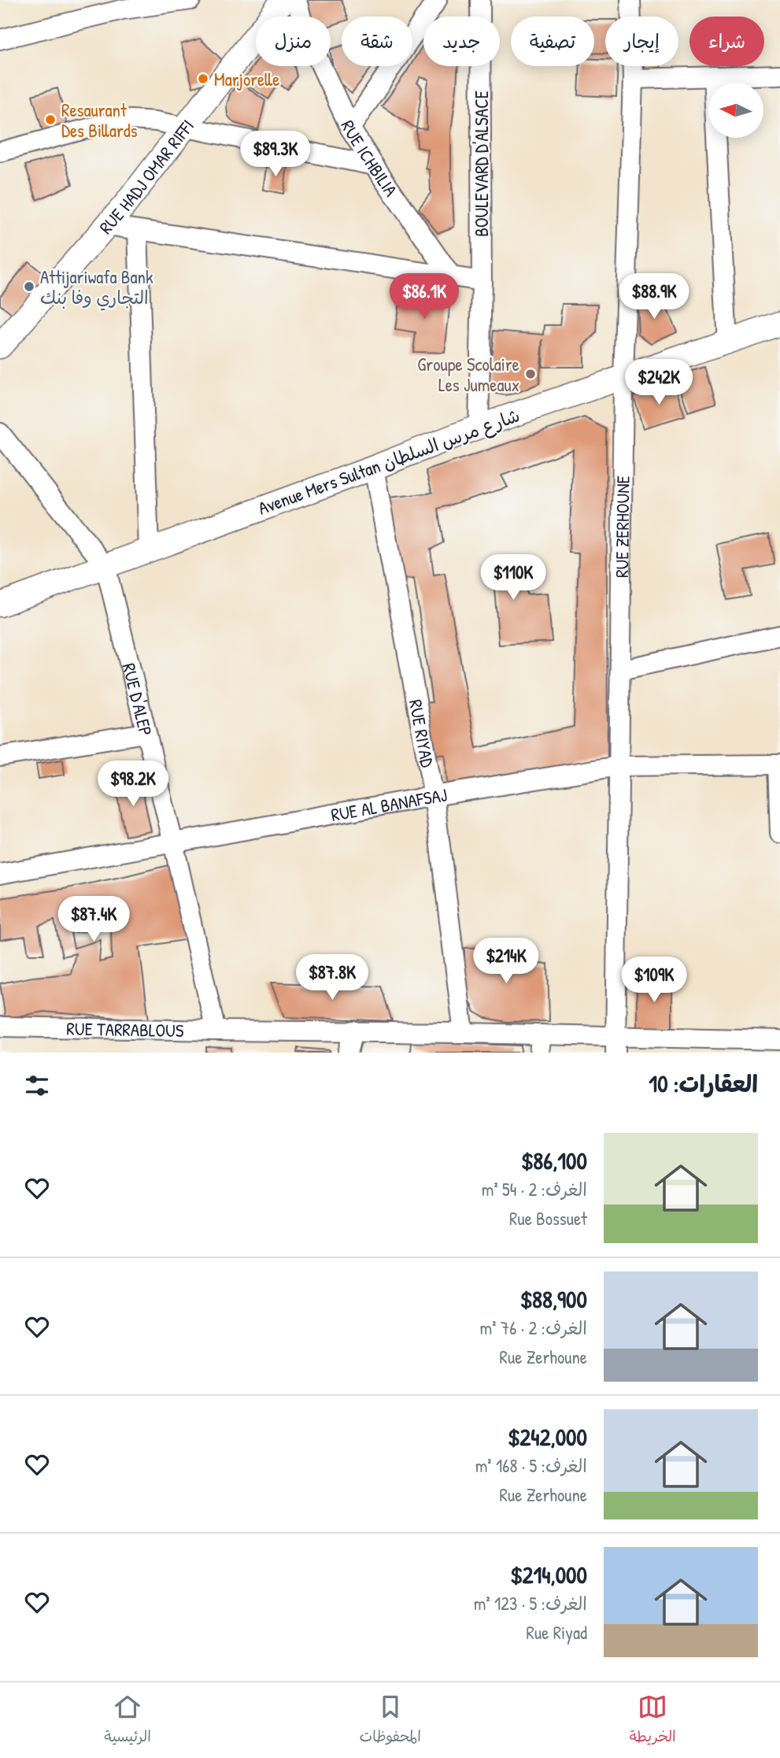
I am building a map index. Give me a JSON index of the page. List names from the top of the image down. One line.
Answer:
{"streets":{"street":["RUE ICHBILIA","BOULEVARD D'ALSACE","RUE HADJ OMAR RIFFI","Avenue Mers Sultan شارع مرس السلطان","RUE ZERHOUNE","RUE D'ALEP","RUE RIYAD","RUE AL BANAFSAJ","RUE TARRABLOUS"]},"crossings":[["BOULEVARD D'ALSACE","Avenue Mers Sultan شارع مرس السلطان"],["Avenue Mers Sultan شارع مرس السلطان","RUE ZERHOUNE"],["Avenue Mers Sultan شارع مرس السلطان","RUE D'ALEP"],["Avenue Mers Sultan شارع مرس السلطان","RUE RIYAD"],["RUE ZERHOUNE","RUE AL BANAFSAJ"],["RUE ZERHOUNE","RUE TARRABLOUS"],["RUE D'ALEP","RUE AL BANAFSAJ"],["RUE D'ALEP","RUE TARRABLOUS"],["RUE RIYAD","RUE AL BANAFSAJ"],["RUE RIYAD","RUE TARRABLOUS"]],"places":["Marjorelle","Resaurant Des Billards","Attijariwafa Bank التجاري وفا بنك","Groupe Scolaire Les Jumeaux"],"north":"left","page":{"chip":["شراء","إيجار","تصفية","جديد","شقة","منزل"],"price":["$89.3K","$86.1K","$88.9K","$242K","$110K","$98.2K","$87.4K","$214K","$87.8K","$109K"],"heading":"العقارات: 10","list":[{"name":"$86,100","note":"الغرف: 2 · 54 m² · Rue Bossuet"},{"name":"$88,900","note":"الغرف: 2 · 76 m² · Rue Zerhoune"},{"name":"$242,000","note":"الغرف: 5 · 168 m² · Rue Zerhoune"},{"name":"$214,000","note":"الغرف: 5 · 123 m² · Rue Riyad"}],"tabs":["الخريطة","المحفوظات","الرئيسية"]}}
